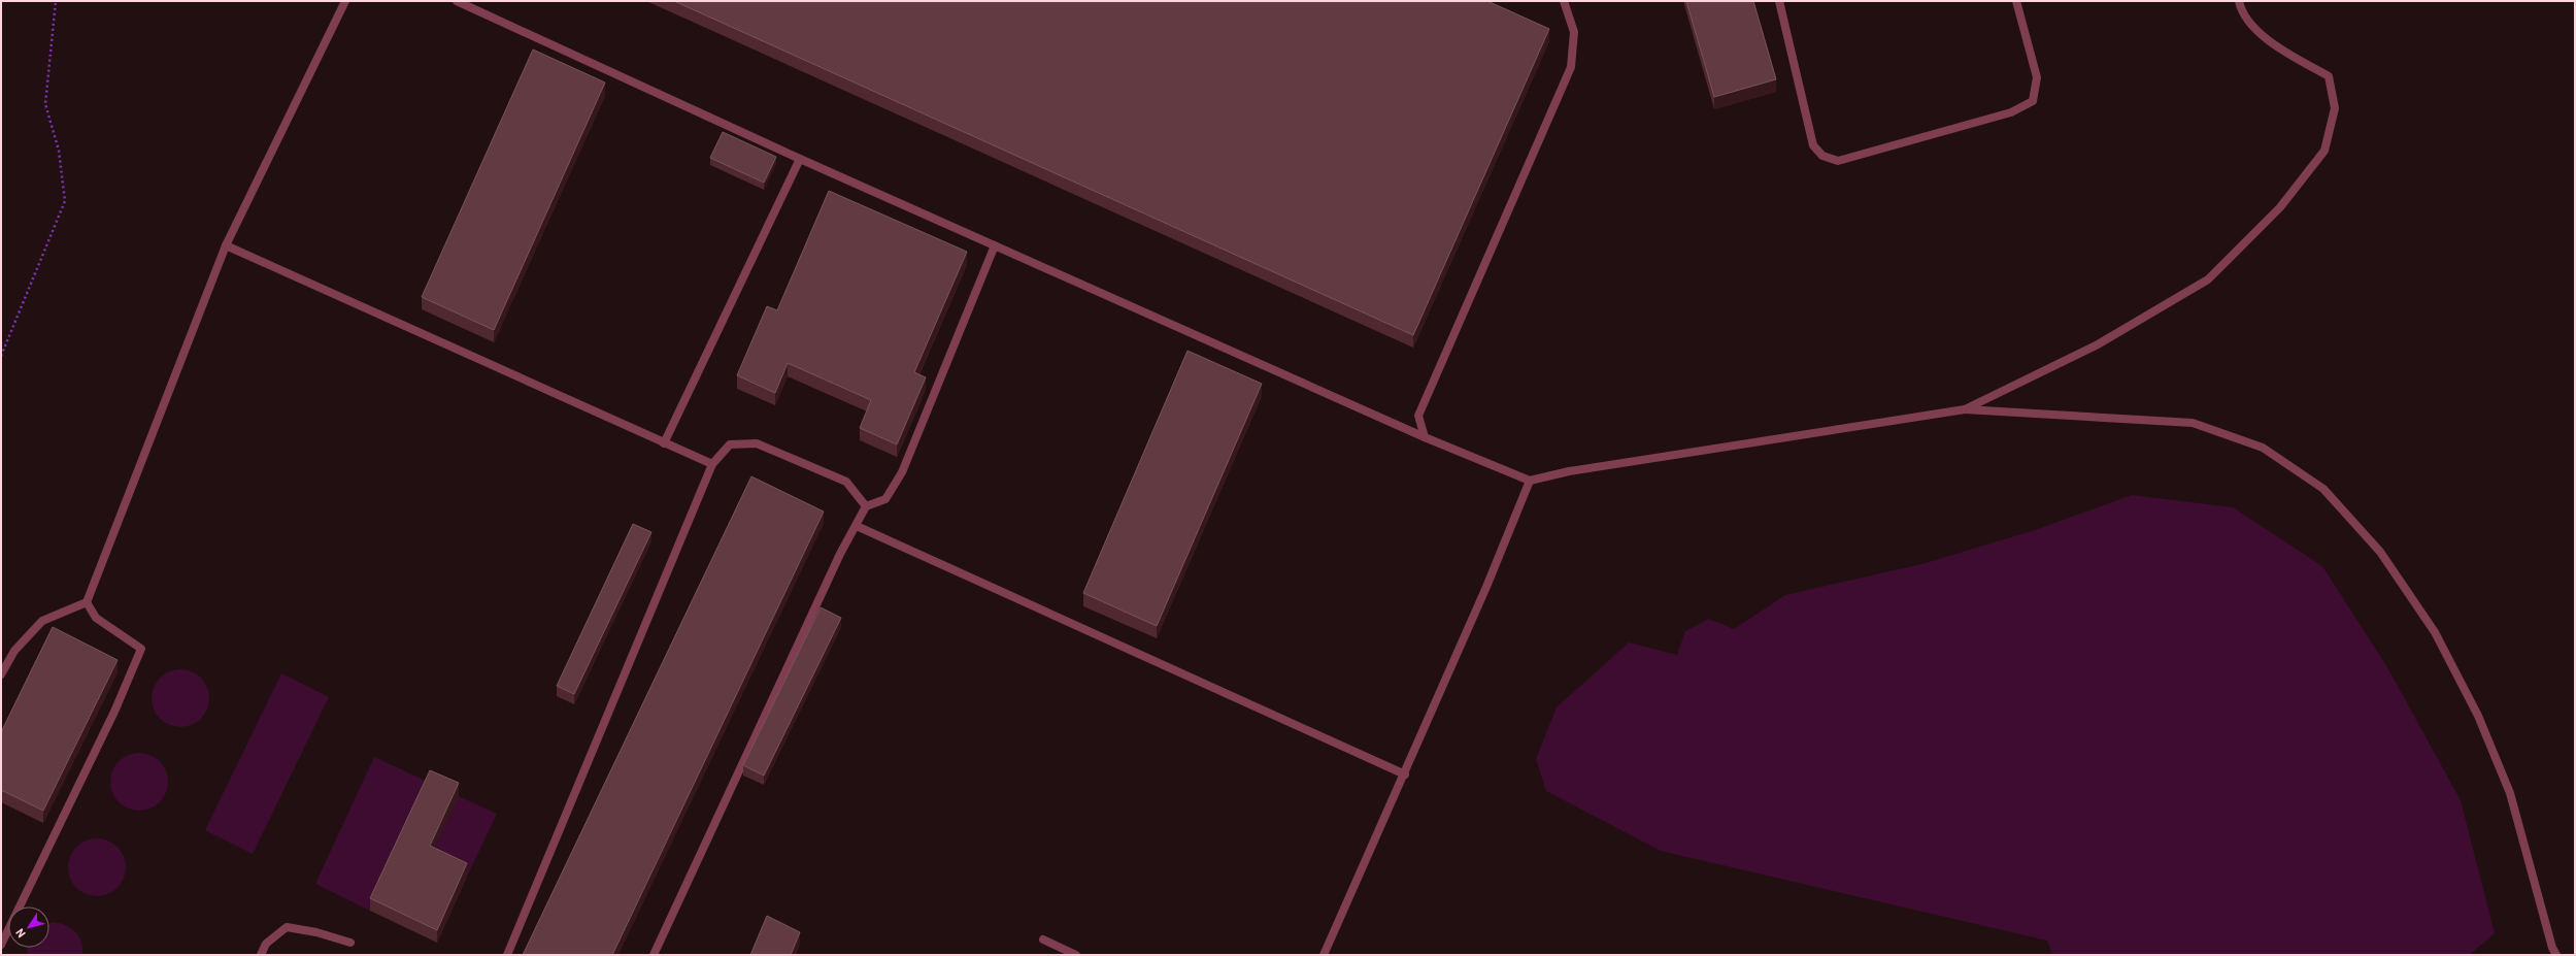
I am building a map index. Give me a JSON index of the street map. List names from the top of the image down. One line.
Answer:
{"north":"bottom left"}
